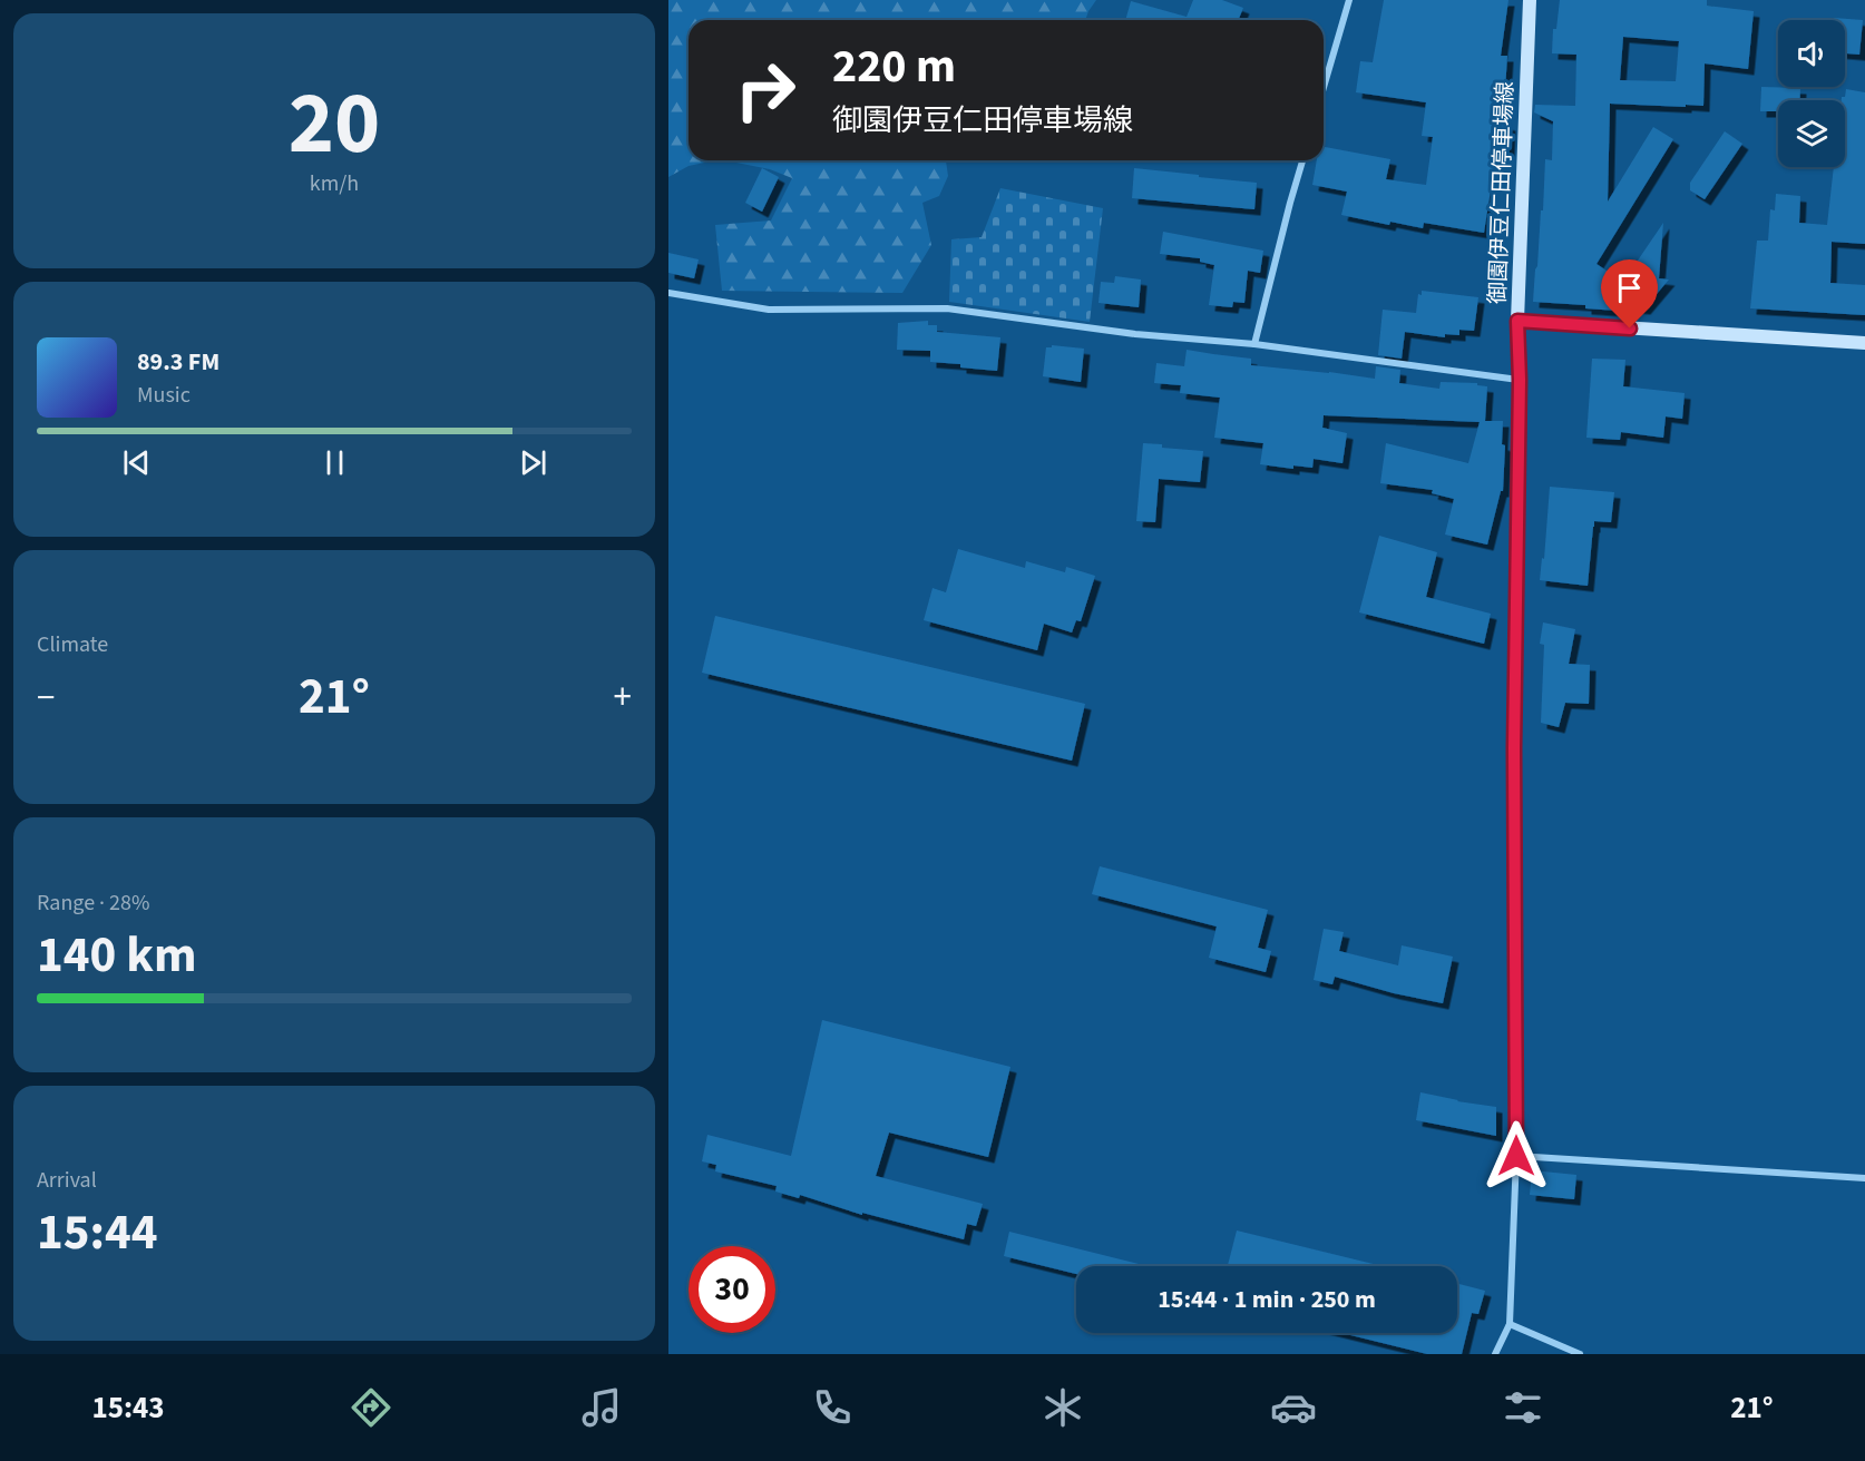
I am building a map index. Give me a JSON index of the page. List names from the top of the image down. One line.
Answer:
{"streets":{"main road":["御園伊豆仁田停車場線"]},"page":{"tile":[["20","km/h"],"Climate",["Range · 28%","140 km"],["Arrival","15:44"]],"turn":["220 m","御園伊豆仁田停車場線"],"song":["89.3 FM","Music"],"heat":["−","21°","+"],"limit":"30","trip":"15:44 · 1 min · 250 m","tabs":["15:43","21°"]}}
